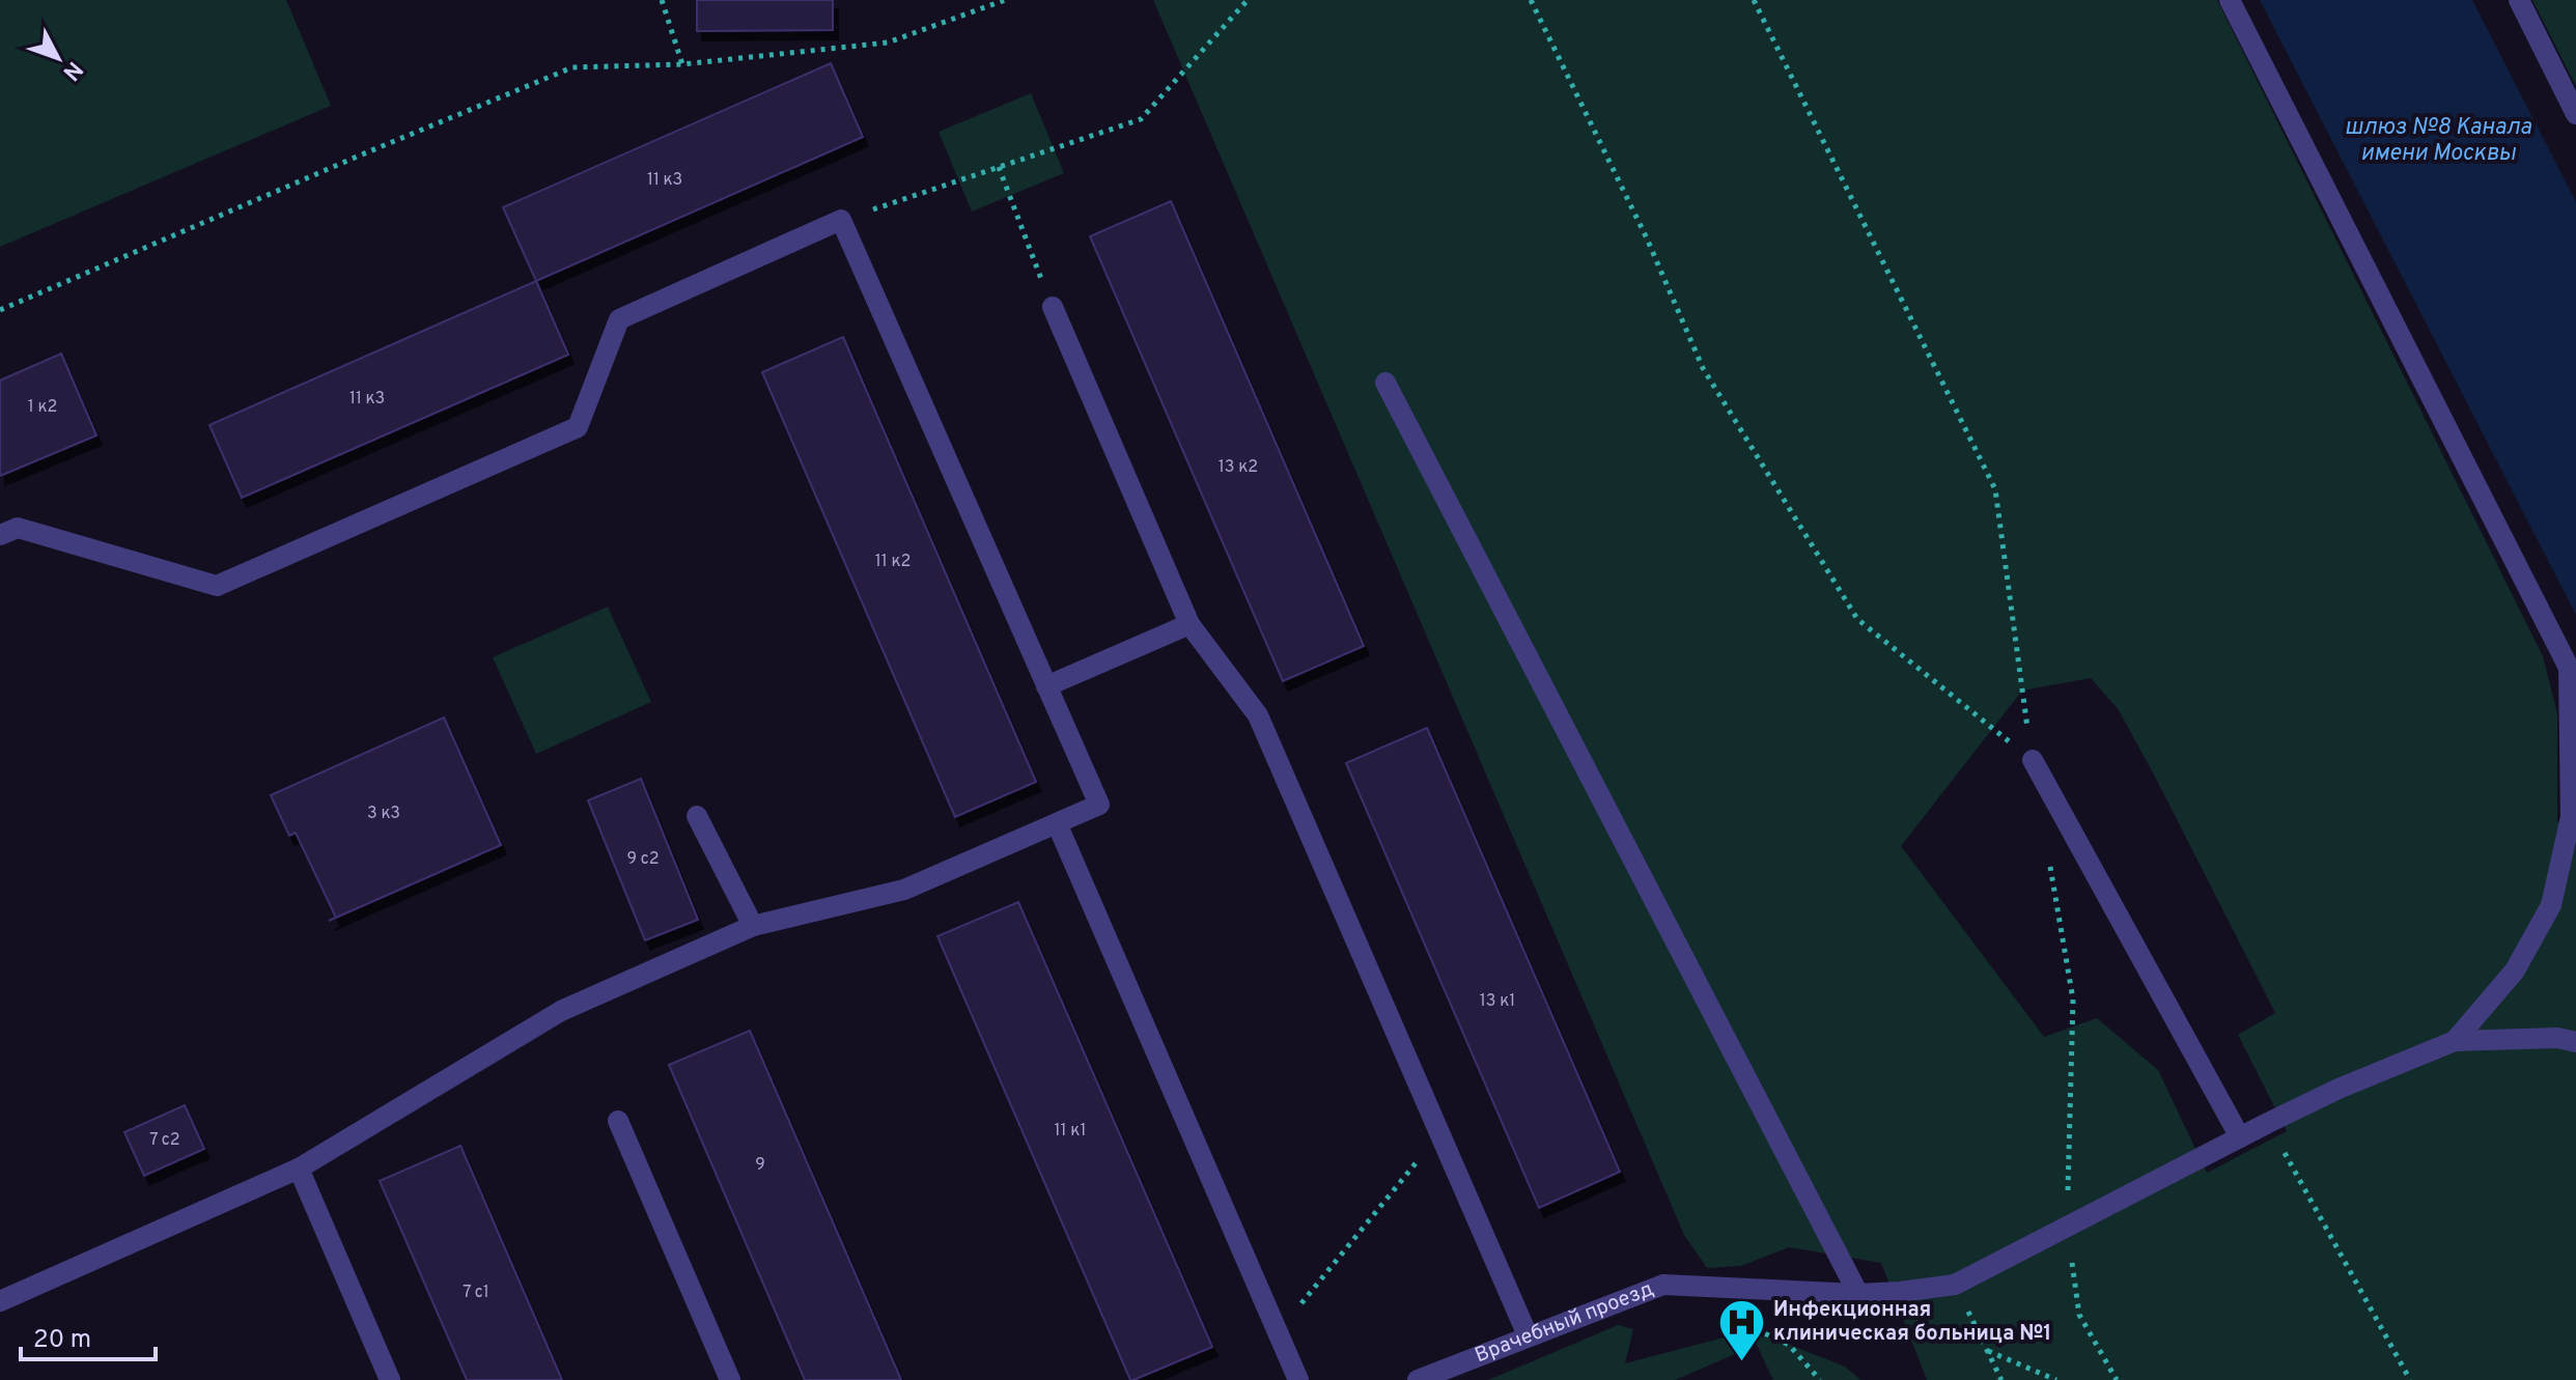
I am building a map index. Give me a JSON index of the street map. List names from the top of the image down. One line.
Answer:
{"streets":{"street":["Врачебный проезд"]},"water":["шлюз №8 Канала имени Москвы"],"places":{"hospital":["Инфекционная клиническая больница №1"]},"house_numbers":["11 к3","11 к3","1 к2","13 к2","11 к2","3 к3","9 с2","13 к1","11 к1","7 с2","9","7 с1"],"scale_bar":"20 m","north":"bottom right"}
